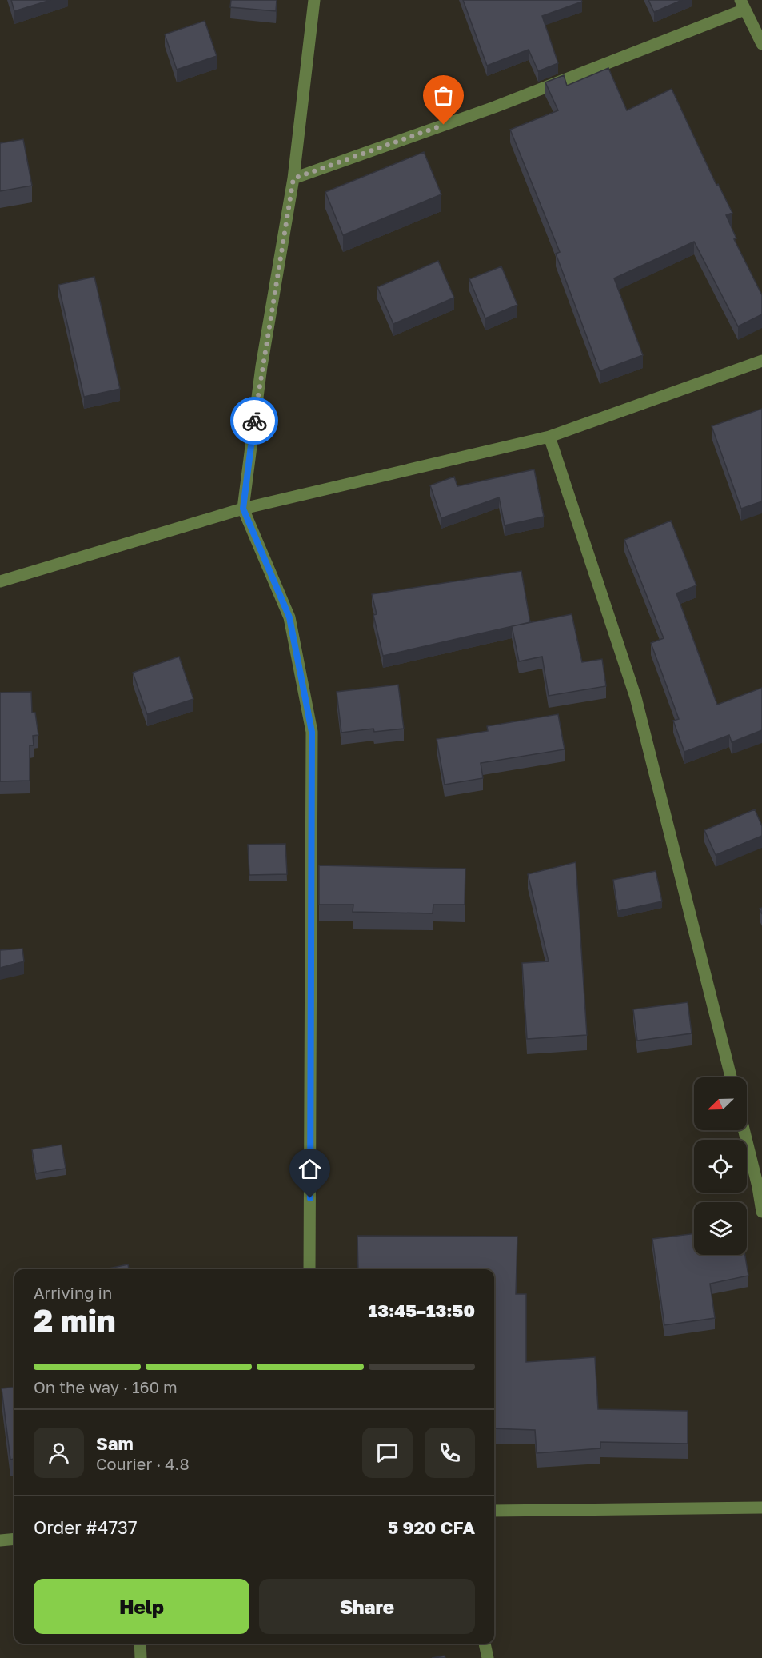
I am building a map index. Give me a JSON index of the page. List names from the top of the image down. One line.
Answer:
{"north":"bottom left","page":{"heading":["2 min","Arriving in","13:45–13:50"],"panel":["Sam","Courier · 4.8","Order #4737","5 920 CFA"],"bar":"On the way · 160 m","buttons":["Help","Share"]}}
